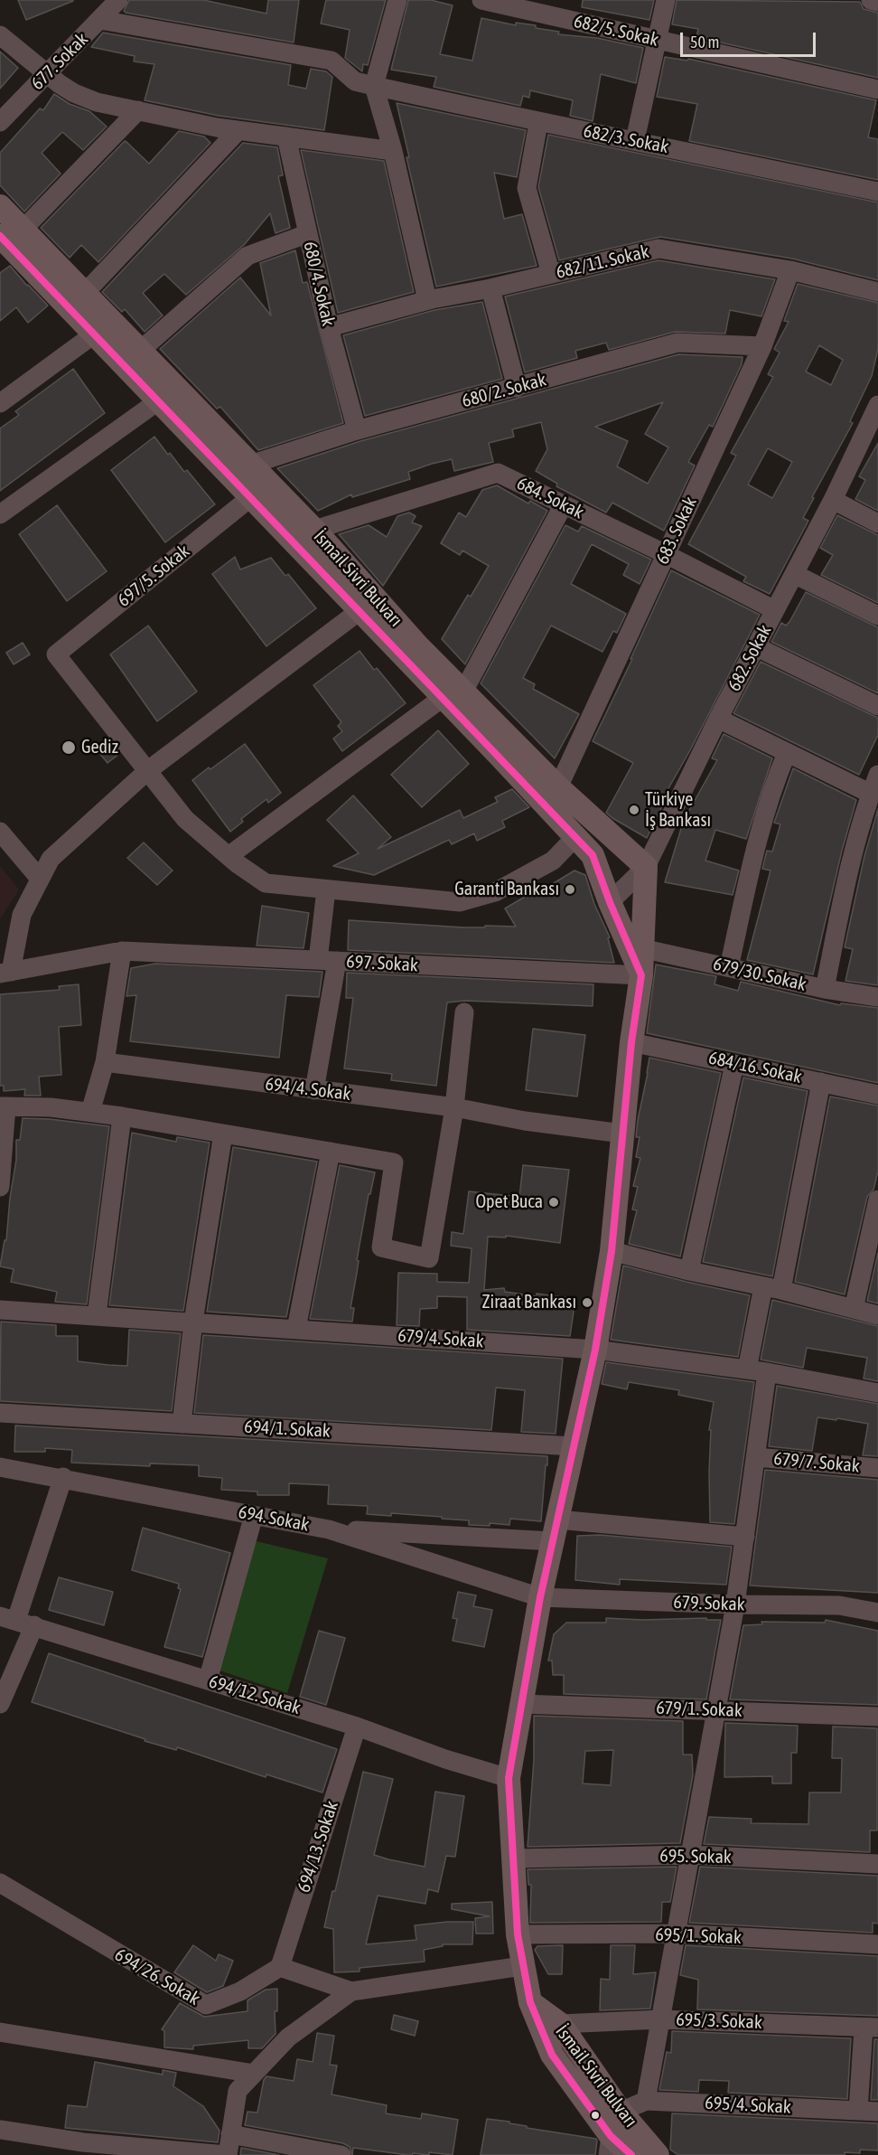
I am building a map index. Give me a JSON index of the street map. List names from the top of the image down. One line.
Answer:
{"streets":{"main road":["İsmail Sivri Bulvarı"],"street":["682/5. Sokak","677. Sokak","682/3. Sokak","682/11. Sokak","680/4. Sokak","680/2. Sokak","684. Sokak","683. Sokak","697/5. Sokak","682. Sokak","697. Sokak","679/30. Sokak","684/16. Sokak","694/4. Sokak","679/4. Sokak","694/1. Sokak","679/7. Sokak","694. Sokak","679. Sokak","694/12. Sokak","679/1. Sokak","694/13. Sokak","695. Sokak","695/1. Sokak","694/26. Sokak","695/3. Sokak","695/4. Sokak"]},"crossings":[["677. Sokak","682/3. Sokak"],["682/11. Sokak","680/4. Sokak"],["682/11. Sokak","683. Sokak"],["680/4. Sokak","680/2. Sokak"],["680/2. Sokak","683. Sokak"],["680/2. Sokak","İsmail Sivri Bulvarı"],["684. Sokak","683. Sokak"],["684. Sokak","İsmail Sivri Bulvarı"],["684. Sokak","682. Sokak"],["683. Sokak","İsmail Sivri Bulvarı"],["697/5. Sokak","İsmail Sivri Bulvarı"],["İsmail Sivri Bulvarı","682. Sokak"],["İsmail Sivri Bulvarı","697. Sokak"],["İsmail Sivri Bulvarı","679/30. Sokak"],["İsmail Sivri Bulvarı","684/16. Sokak"],["İsmail Sivri Bulvarı","694/4. Sokak"],["İsmail Sivri Bulvarı","679/4. Sokak"],["İsmail Sivri Bulvarı","694/1. Sokak"],["İsmail Sivri Bulvarı","694. Sokak"],["İsmail Sivri Bulvarı","679. Sokak"],["İsmail Sivri Bulvarı","694/12. Sokak"],["İsmail Sivri Bulvarı","679/1. Sokak"],["İsmail Sivri Bulvarı","695. Sokak"],["İsmail Sivri Bulvarı","695/1. Sokak"],["İsmail Sivri Bulvarı","695/3. Sokak"],["İsmail Sivri Bulvarı","695/4. Sokak"],["694. Sokak","679. Sokak"],["694/12. Sokak","694/13. Sokak"],["694/13. Sokak","694/26. Sokak"]],"places":["Gediz","Türkiye İş Bankası","Garanti Bankası","Opet Buca","Ziraat Bankası"],"scale_bar":"50 m"}
